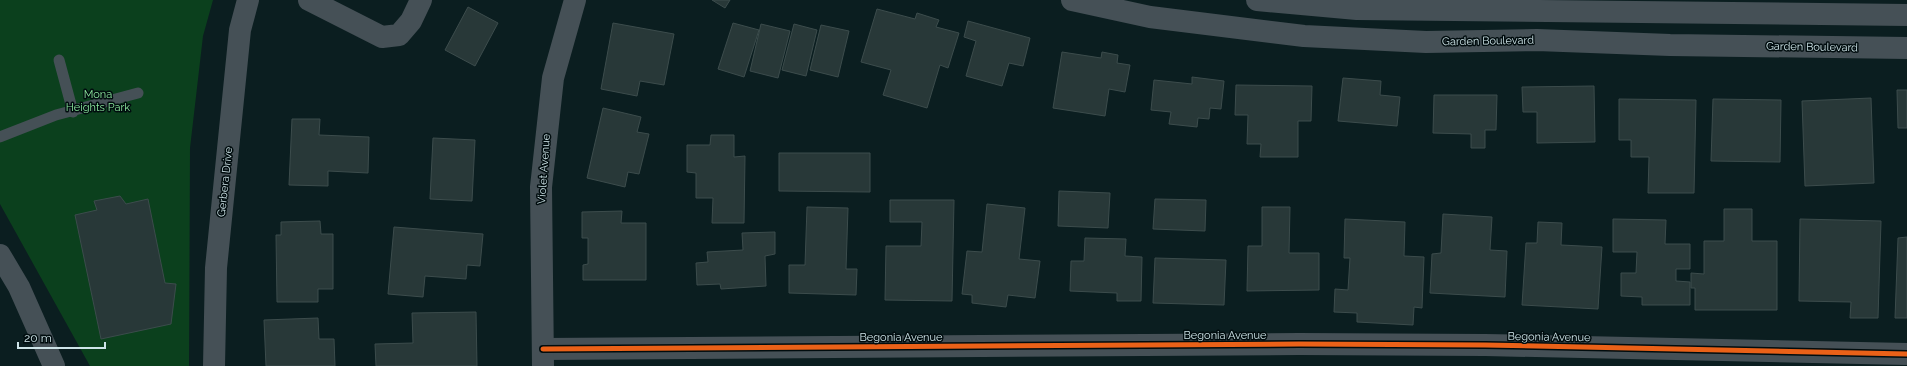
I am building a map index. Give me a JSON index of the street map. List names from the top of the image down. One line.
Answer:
{"streets":{"street":["Garden Boulevard","Violet Avenue","Gerbera Drive","Begonia Avenue"]},"crossings":[["Violet Avenue","Begonia Avenue"]],"parks":["Mona Heights Park"],"scale_bar":"20 m"}
